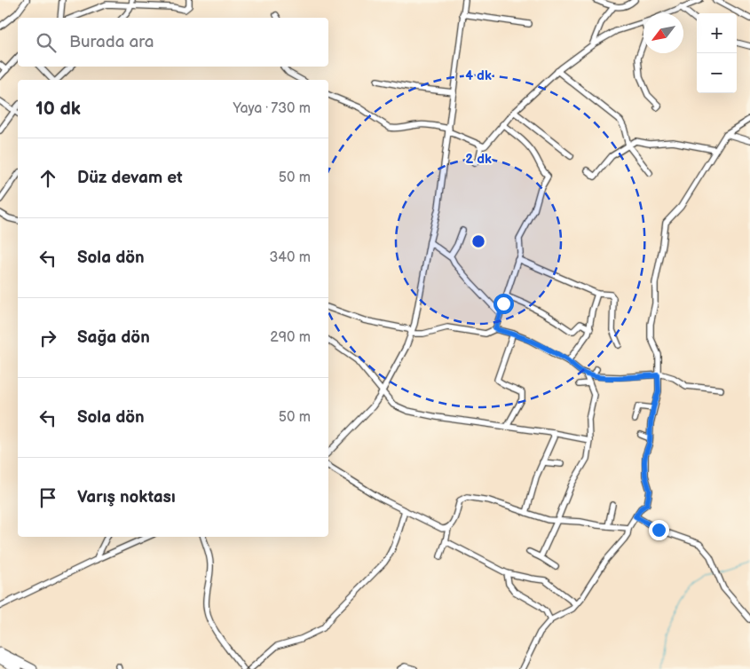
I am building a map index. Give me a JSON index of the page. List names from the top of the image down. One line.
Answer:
{"north":"bottom left","page":{"map_buttons":["+","−"],"search":"Burada ara","heading":["10 dk","Yaya · 730 m"],"list":[["Düz devam et","50 m"],["Sola dön","340 m"],["Sağa dön","290 m"],["Sola dön","50 m"],"Varış noktası"]},"rings":["4 dk","2 dk"]}
